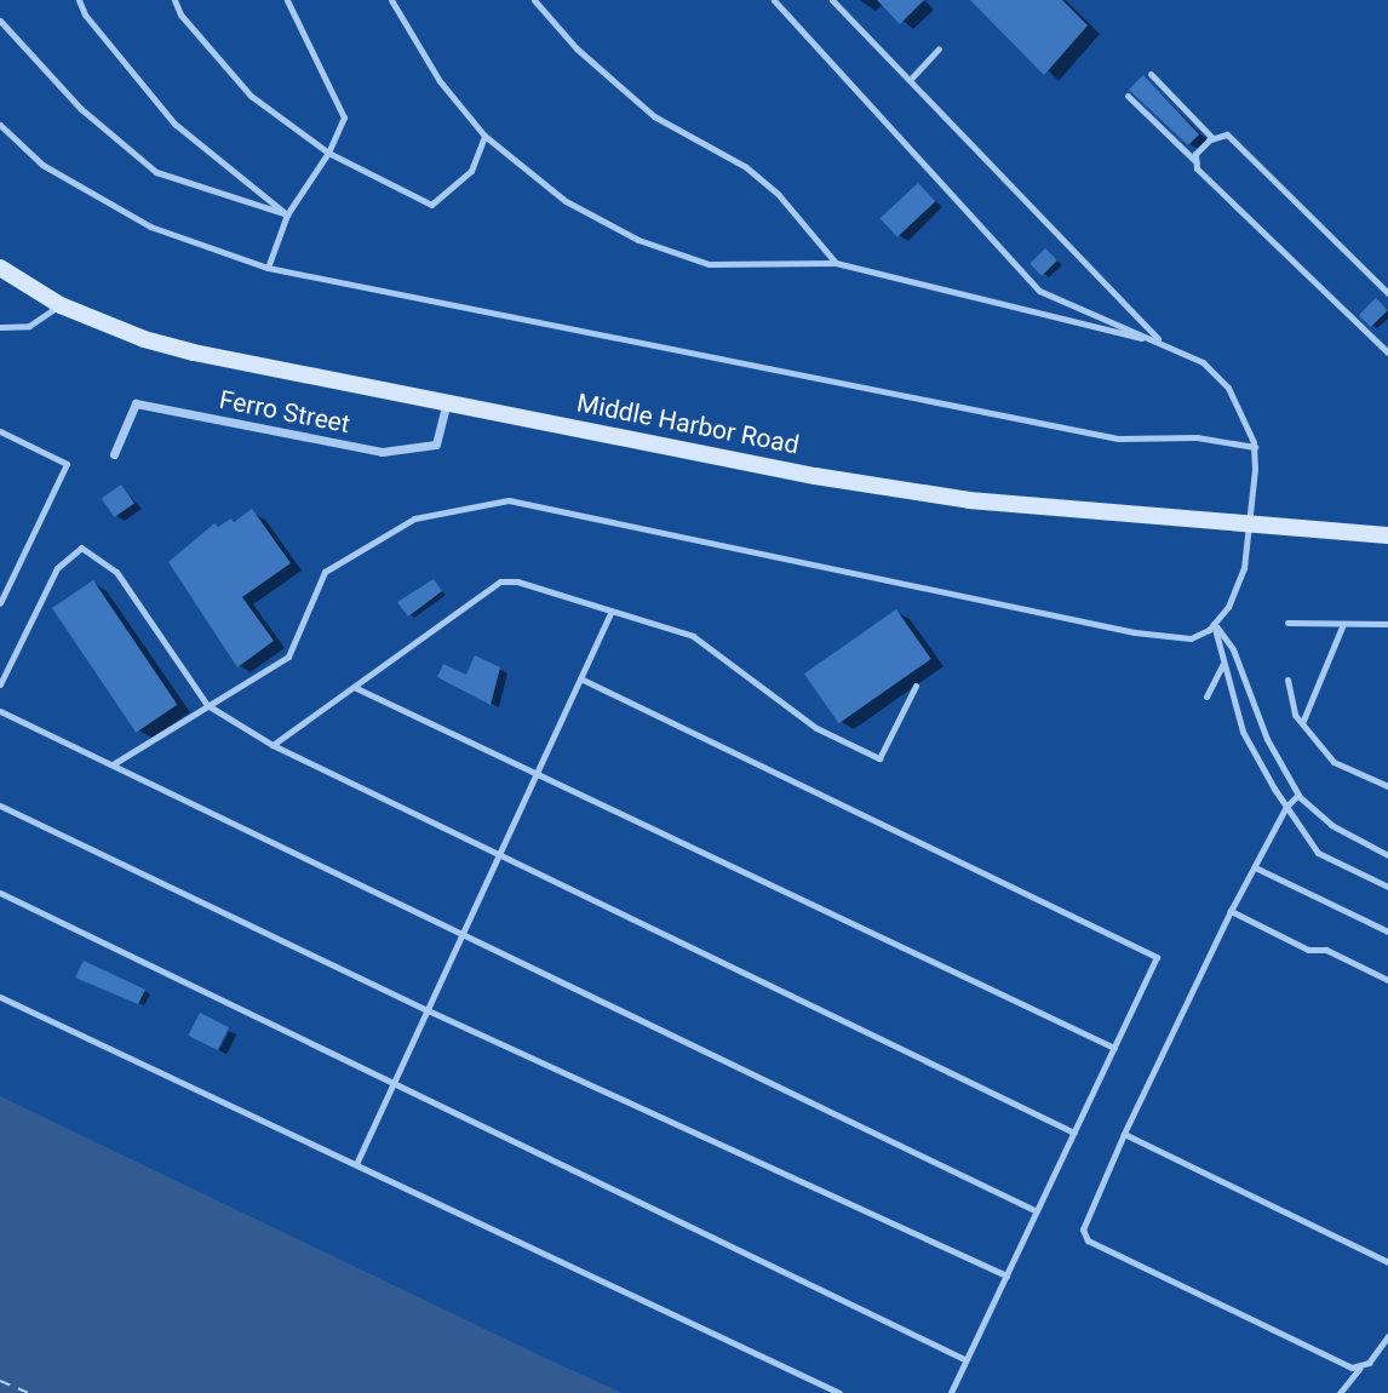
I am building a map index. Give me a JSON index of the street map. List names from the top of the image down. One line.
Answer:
{"streets":{"main road":["Middle Harbor Road"],"street":["Ferro Street"]},"crossings":[["Ferro Street","Middle Harbor Road"]]}
